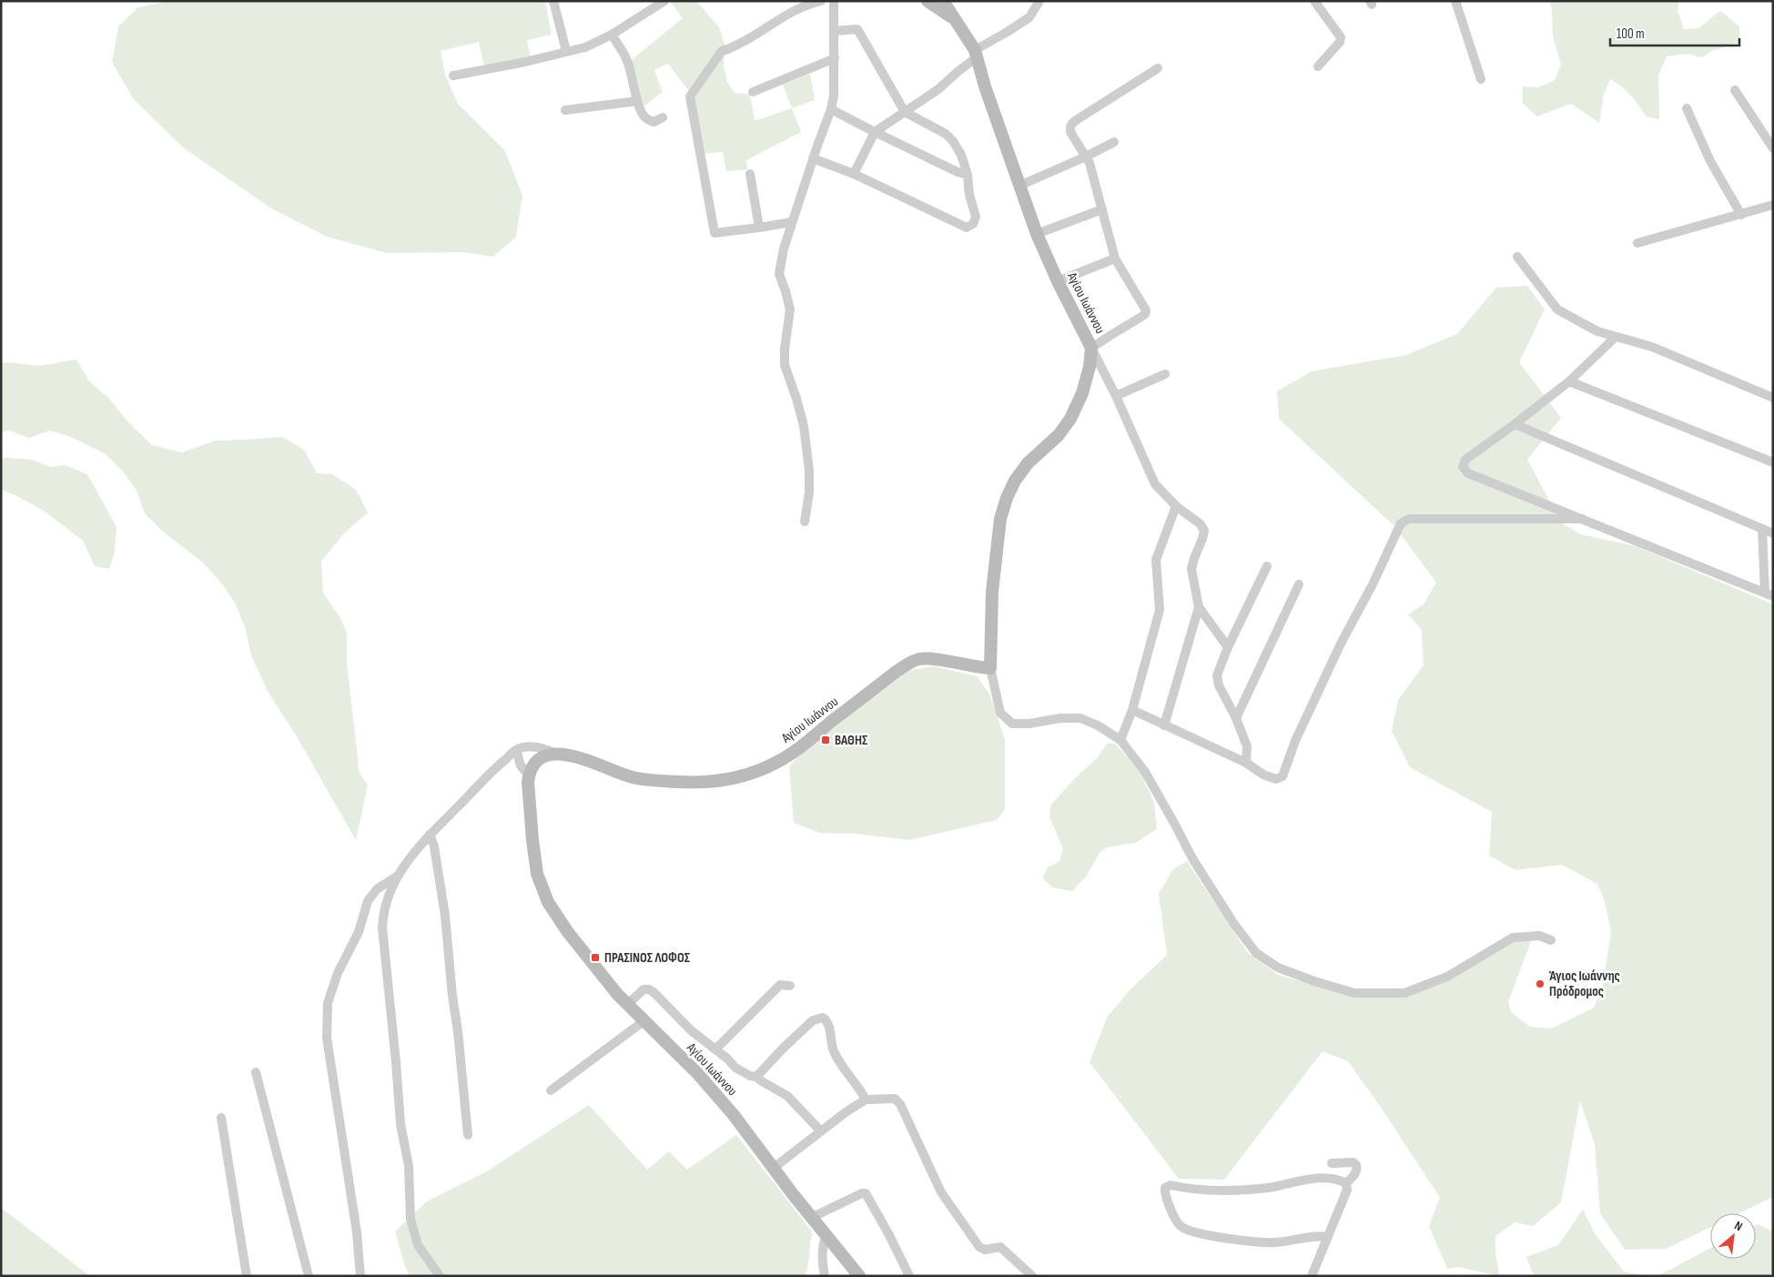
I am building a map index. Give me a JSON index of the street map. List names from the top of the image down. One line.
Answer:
{"streets":{"street":["Αγίου Ιωάννου"]},"places":{"transit":["ΒΑΘΗΣ","ΠΡΑΣΙΝΟΣ ΛΟΦΟΣ"],"other":["Άγιος Ιωάννης Πρόδρομος"]},"scale_bar":"100 m","north":"top right"}
